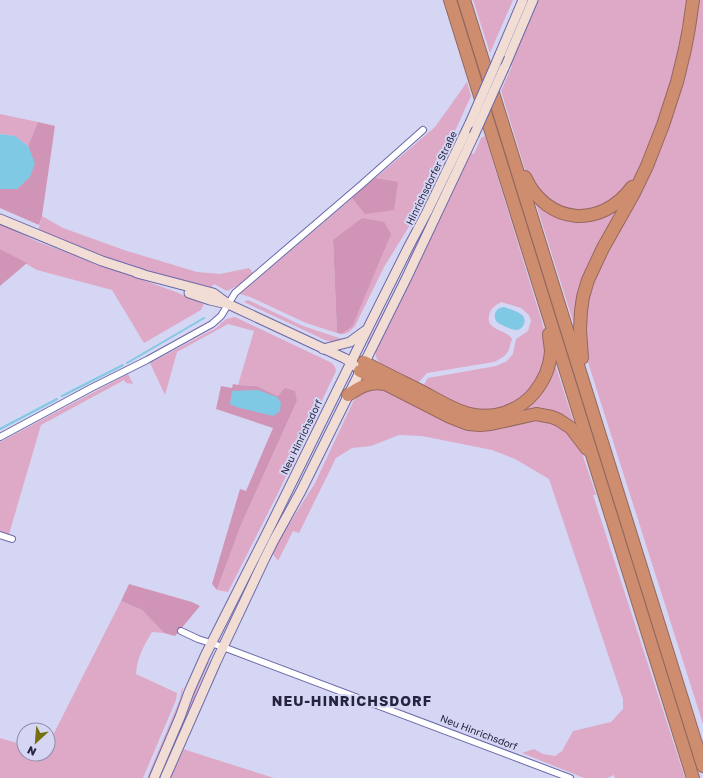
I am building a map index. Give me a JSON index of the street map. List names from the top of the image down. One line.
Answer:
{"streets":{"main road":["Hinrichsdorfer Straße","Neu Hinrichsdorf"]},"crossings":[["Hinrichsdorfer Straße","Neu Hinrichsdorf"]],"districts":["NEU-HINRICHSDORF"],"north":"bottom left"}
